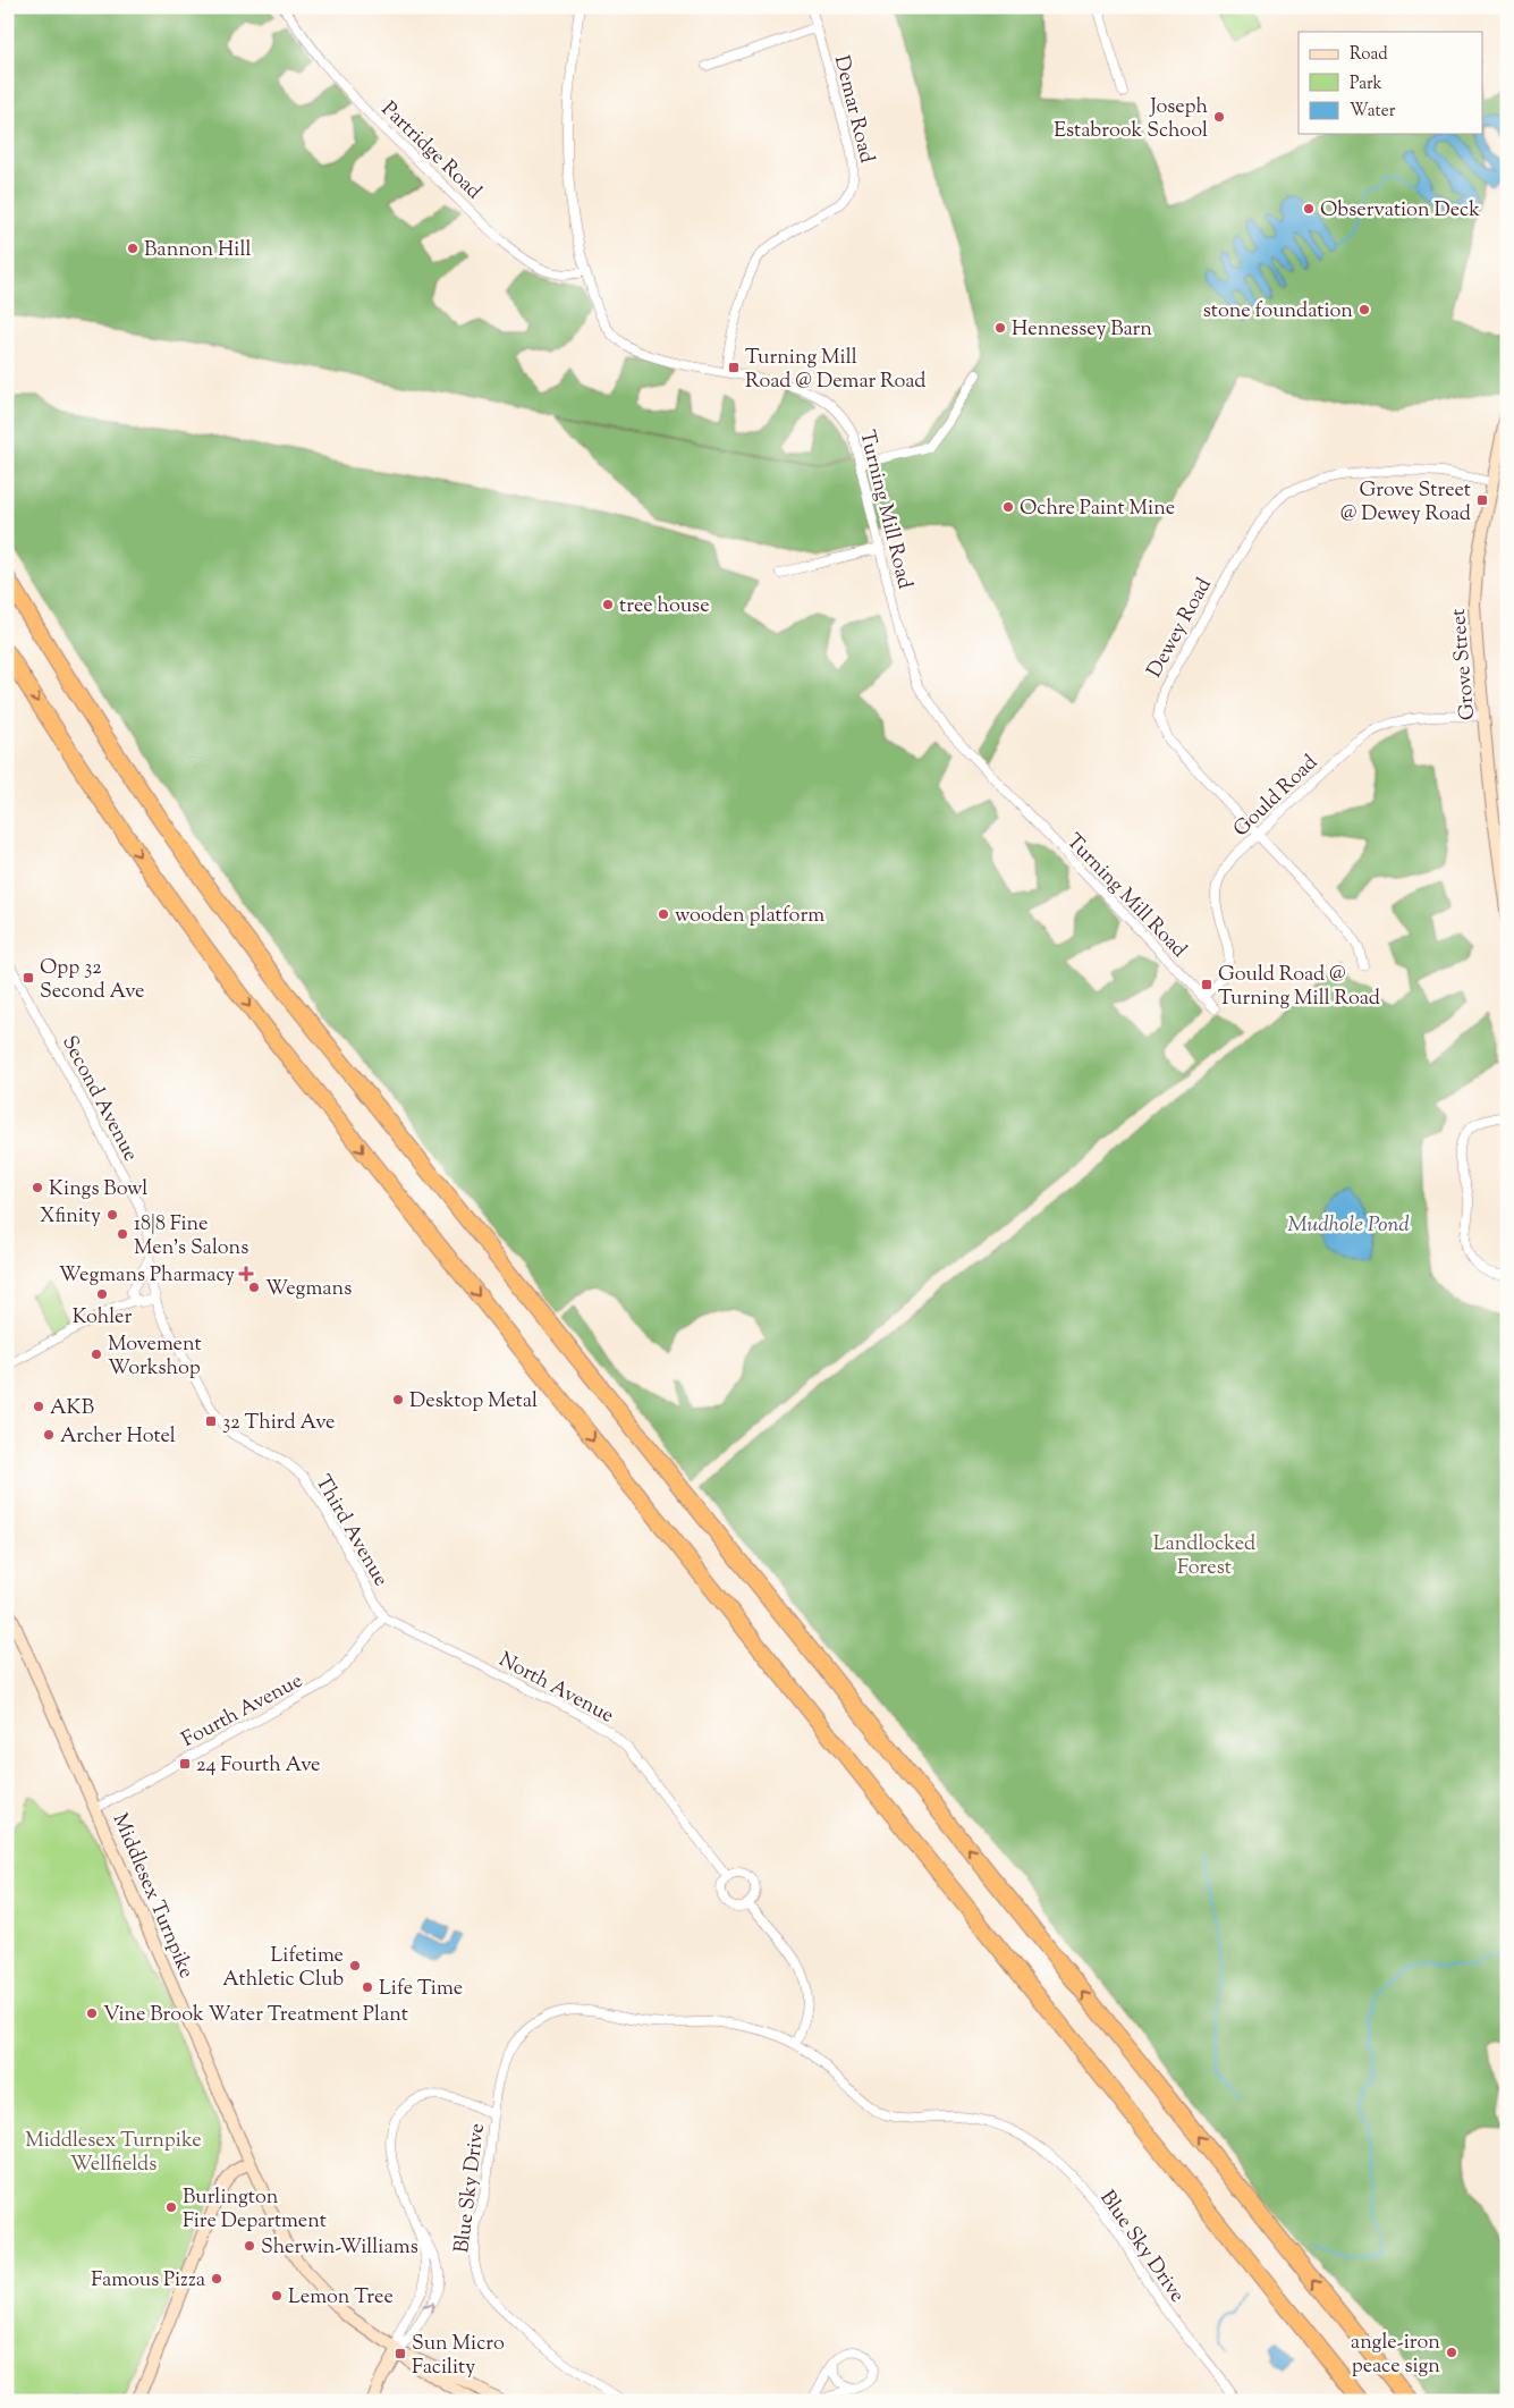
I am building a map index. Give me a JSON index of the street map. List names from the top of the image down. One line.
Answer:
{"streets":{"main road":["Grove Street","Middlesex Turnpike"],"street":["Demar Road","Partridge Road","Turning Mill Road","Dewey Road","Gould Road","Second Avenue","Third Avenue","North Avenue","Fourth Avenue","Blue Sky Drive"]},"crossings":[["Demar Road","Turning Mill Road"],["Partridge Road","Turning Mill Road"],["Turning Mill Road","Gould Road"],["Dewey Road","Grove Street"],["Dewey Road","Gould Road"],["Grove Street","Gould Road"],["Second Avenue","Third Avenue"],["Third Avenue","North Avenue"],["Third Avenue","Fourth Avenue"],["North Avenue","Fourth Avenue"],["Fourth Avenue","Middlesex Turnpike"],["Middlesex Turnpike","Blue Sky Drive"]],"water":["Mudhole Pond"],"parks":["Landlocked Forest","Middlesex Turnpike Wellfields"],"places":{"other":["Joseph Estabrook School","Observation Deck","Bannon Hill","stone foundation","Hennessey Barn","Ochre Paint Mine","tree house","wooden platform","Kings Bowl","Xfinity","18|8 Fine Men's Salons","Wegmans","Kohler","Movement Workshop","Desktop Metal","AKB","Archer Hotel","Lifetime Athletic Club","Life Time","Vine Brook Water Treatment Plant","Burlington Fire Department","Sherwin-Williams","Famous Pizza","Lemon Tree","angle-iron peace sign"],"transit":["Turning Mill Road @ Demar Road","Grove Street @ Dewey Road","Opp 32 Second Ave","Gould Road @ Turning Mill Road","32 Third Ave","24 Fourth Ave","Sun Micro Facility"],"health":["Wegmans Pharmacy"]},"legend":["Road","Park","Water"]}
